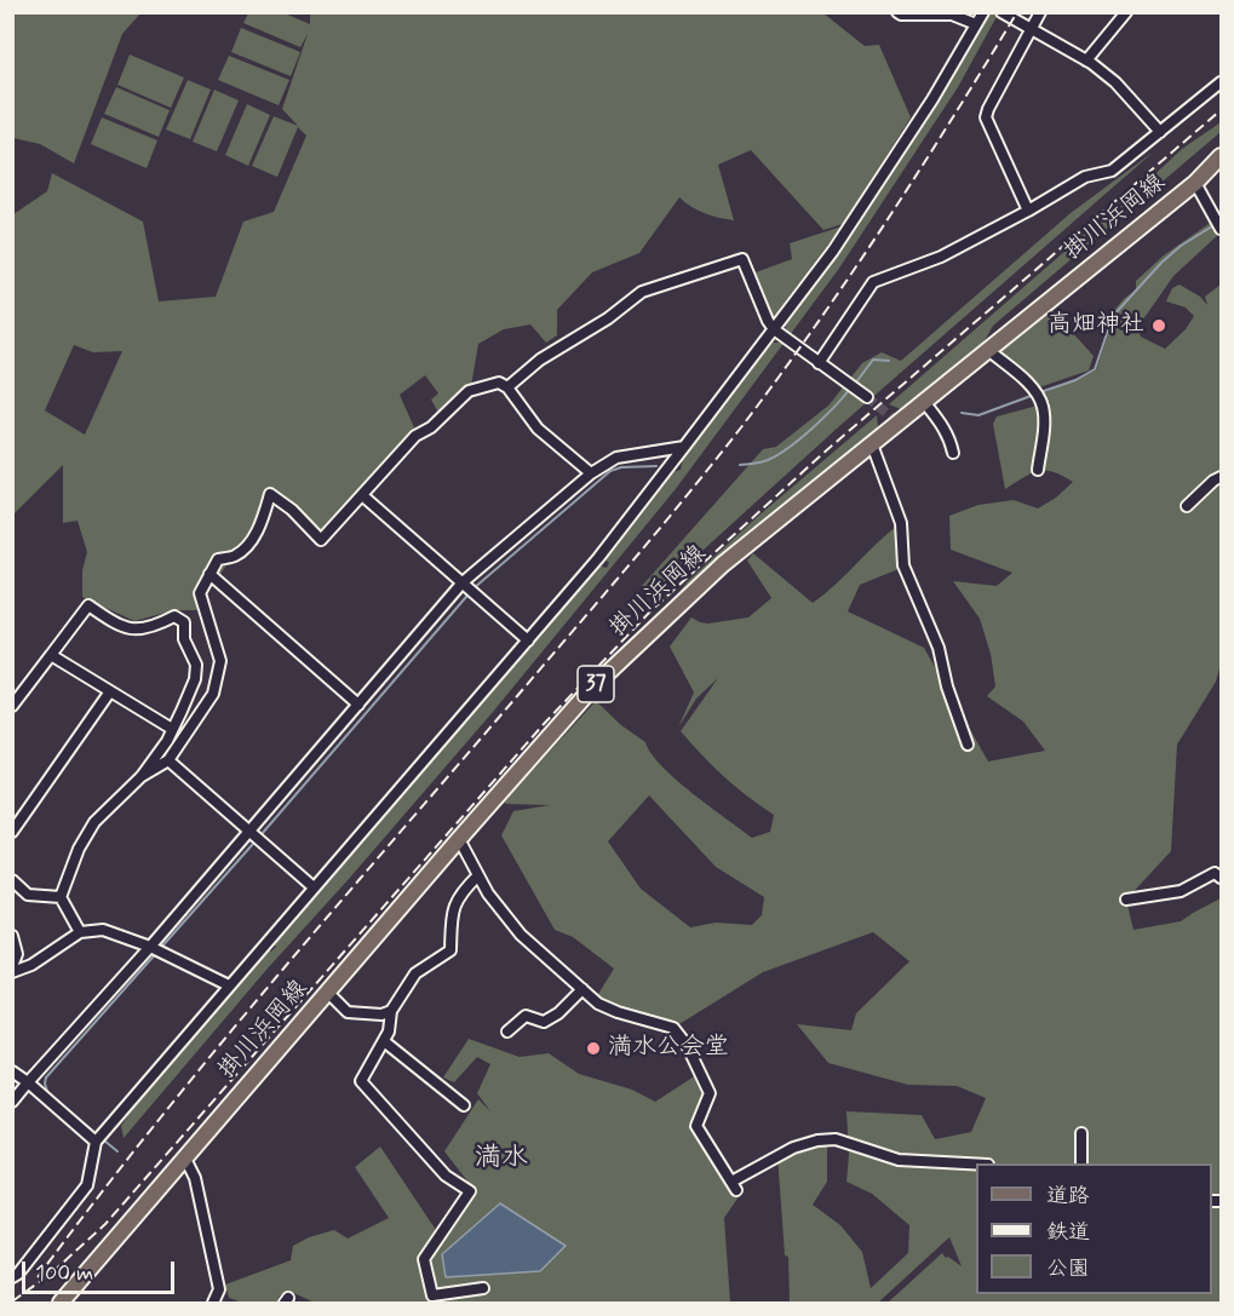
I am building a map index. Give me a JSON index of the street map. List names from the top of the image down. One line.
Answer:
{"streets":{"main road":["掛川浜岡線","37"]},"districts":["満水"],"places":["高畑神社","満水公会堂"],"legend":["道路","鉄道","公園"],"scale_bar":"100 m"}
